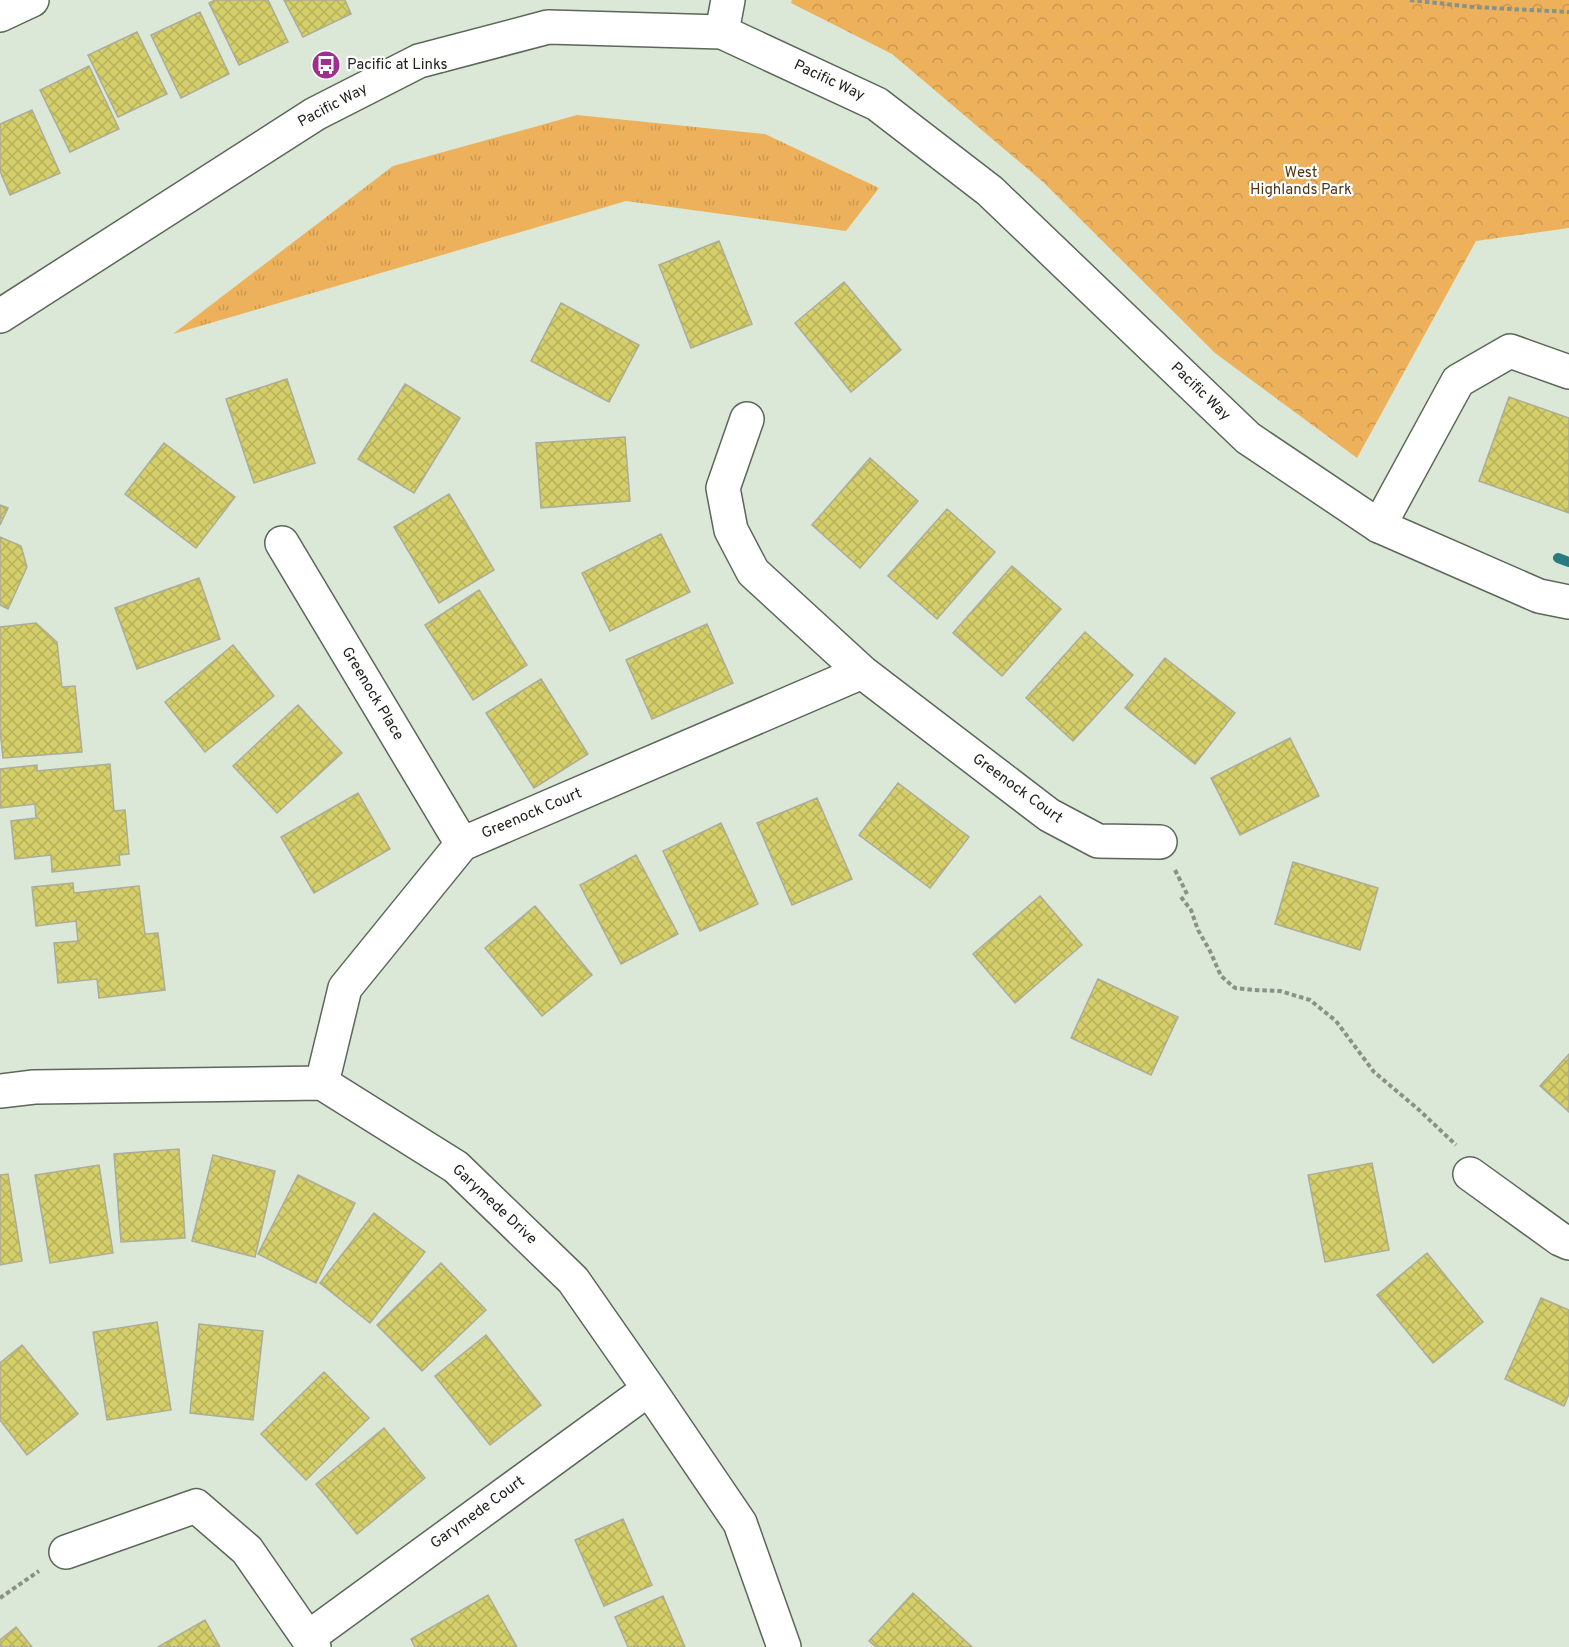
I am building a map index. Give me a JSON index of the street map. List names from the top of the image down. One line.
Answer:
{"streets":{"street":["Pacific Way","Greenock Place","Greenock Court","Garymede Drive","Garymede Court"]},"crossings":[["Greenock Place","Greenock Court"],["Greenock Court","Garymede Drive"],["Garymede Drive","Garymede Court"]],"parks":["West Highlands Park"],"places":{"bus stop":["Pacific at Links"]}}
